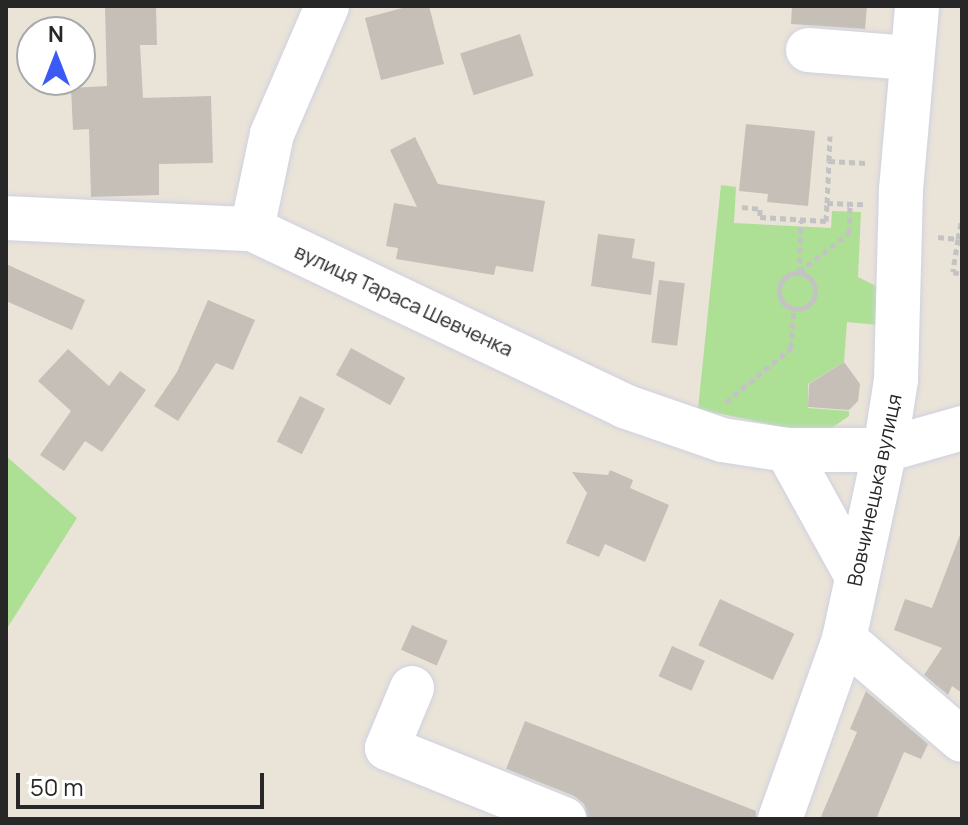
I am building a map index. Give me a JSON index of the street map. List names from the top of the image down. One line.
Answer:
{"streets":{"street":["вулиця Тараса Шевченка","Вовчинецька вулиця"]},"crossings":[["вулиця Тараса Шевченка","Вовчинецька вулиця"]],"scale_bar":"50 m","north":"top"}
